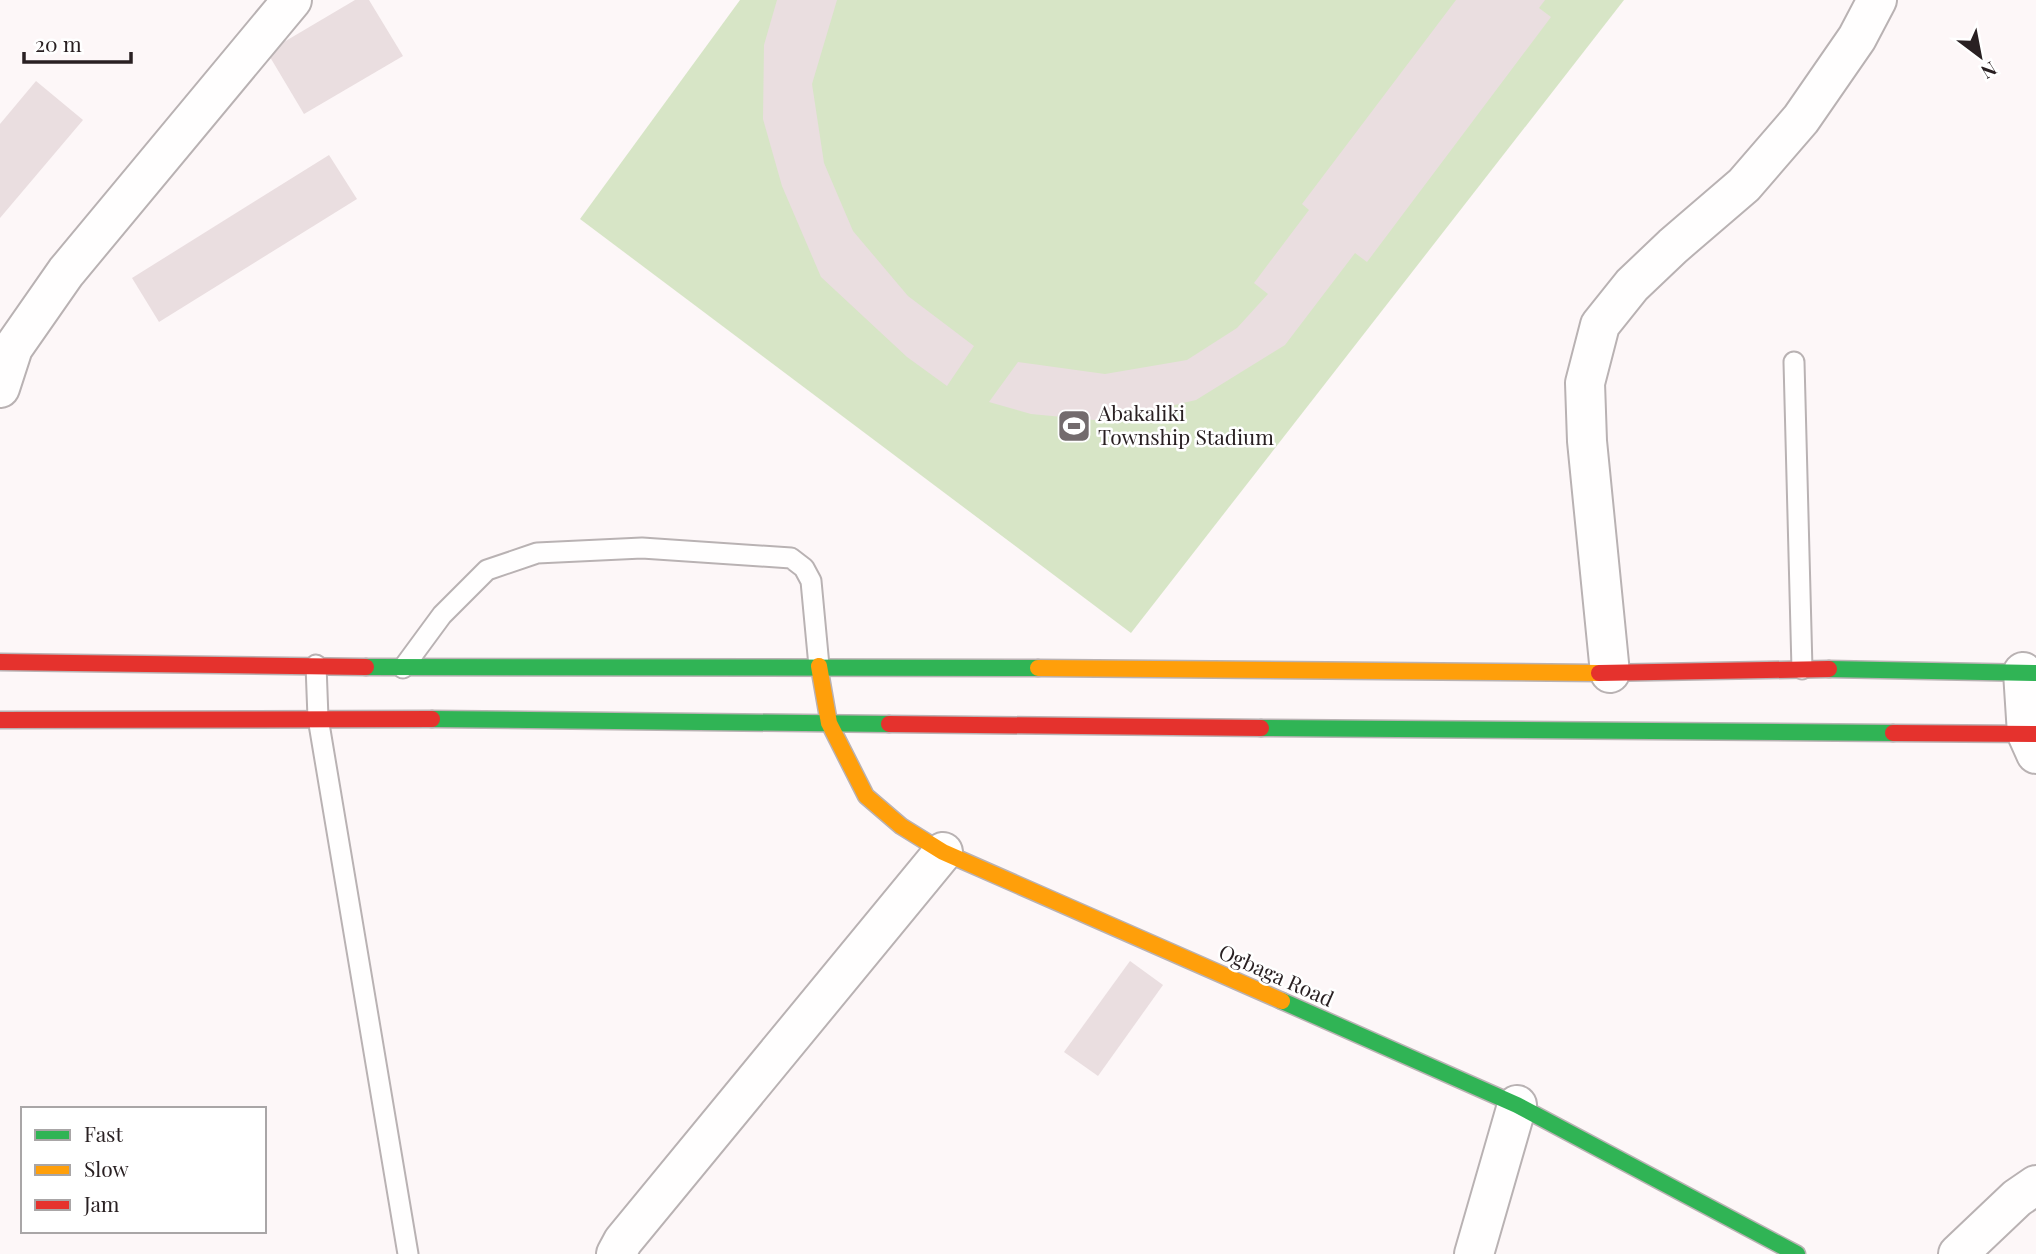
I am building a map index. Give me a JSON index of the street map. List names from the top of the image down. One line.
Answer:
{"streets":{"main road":["Ogbaga Road"]},"places":{"sports":["Abakaliki Township Stadium"]},"legend":["Fast","Slow","Jam"],"scale_bar":"20 m","north":"bottom right"}
